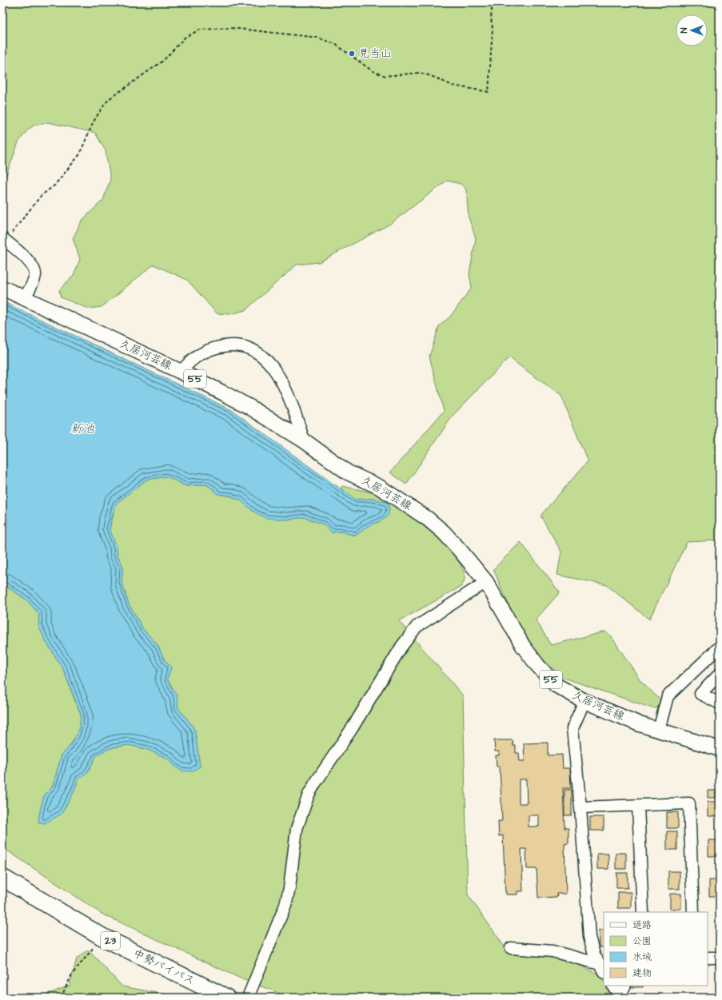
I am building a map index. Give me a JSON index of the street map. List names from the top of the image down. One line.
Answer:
{"streets":{"highway":["23","中勢バイパス"],"main road":["久居河芸線","55"]},"water":["新池"],"places":["見当山"],"legend":["道路","公園","水域","建物"],"north":"left"}
